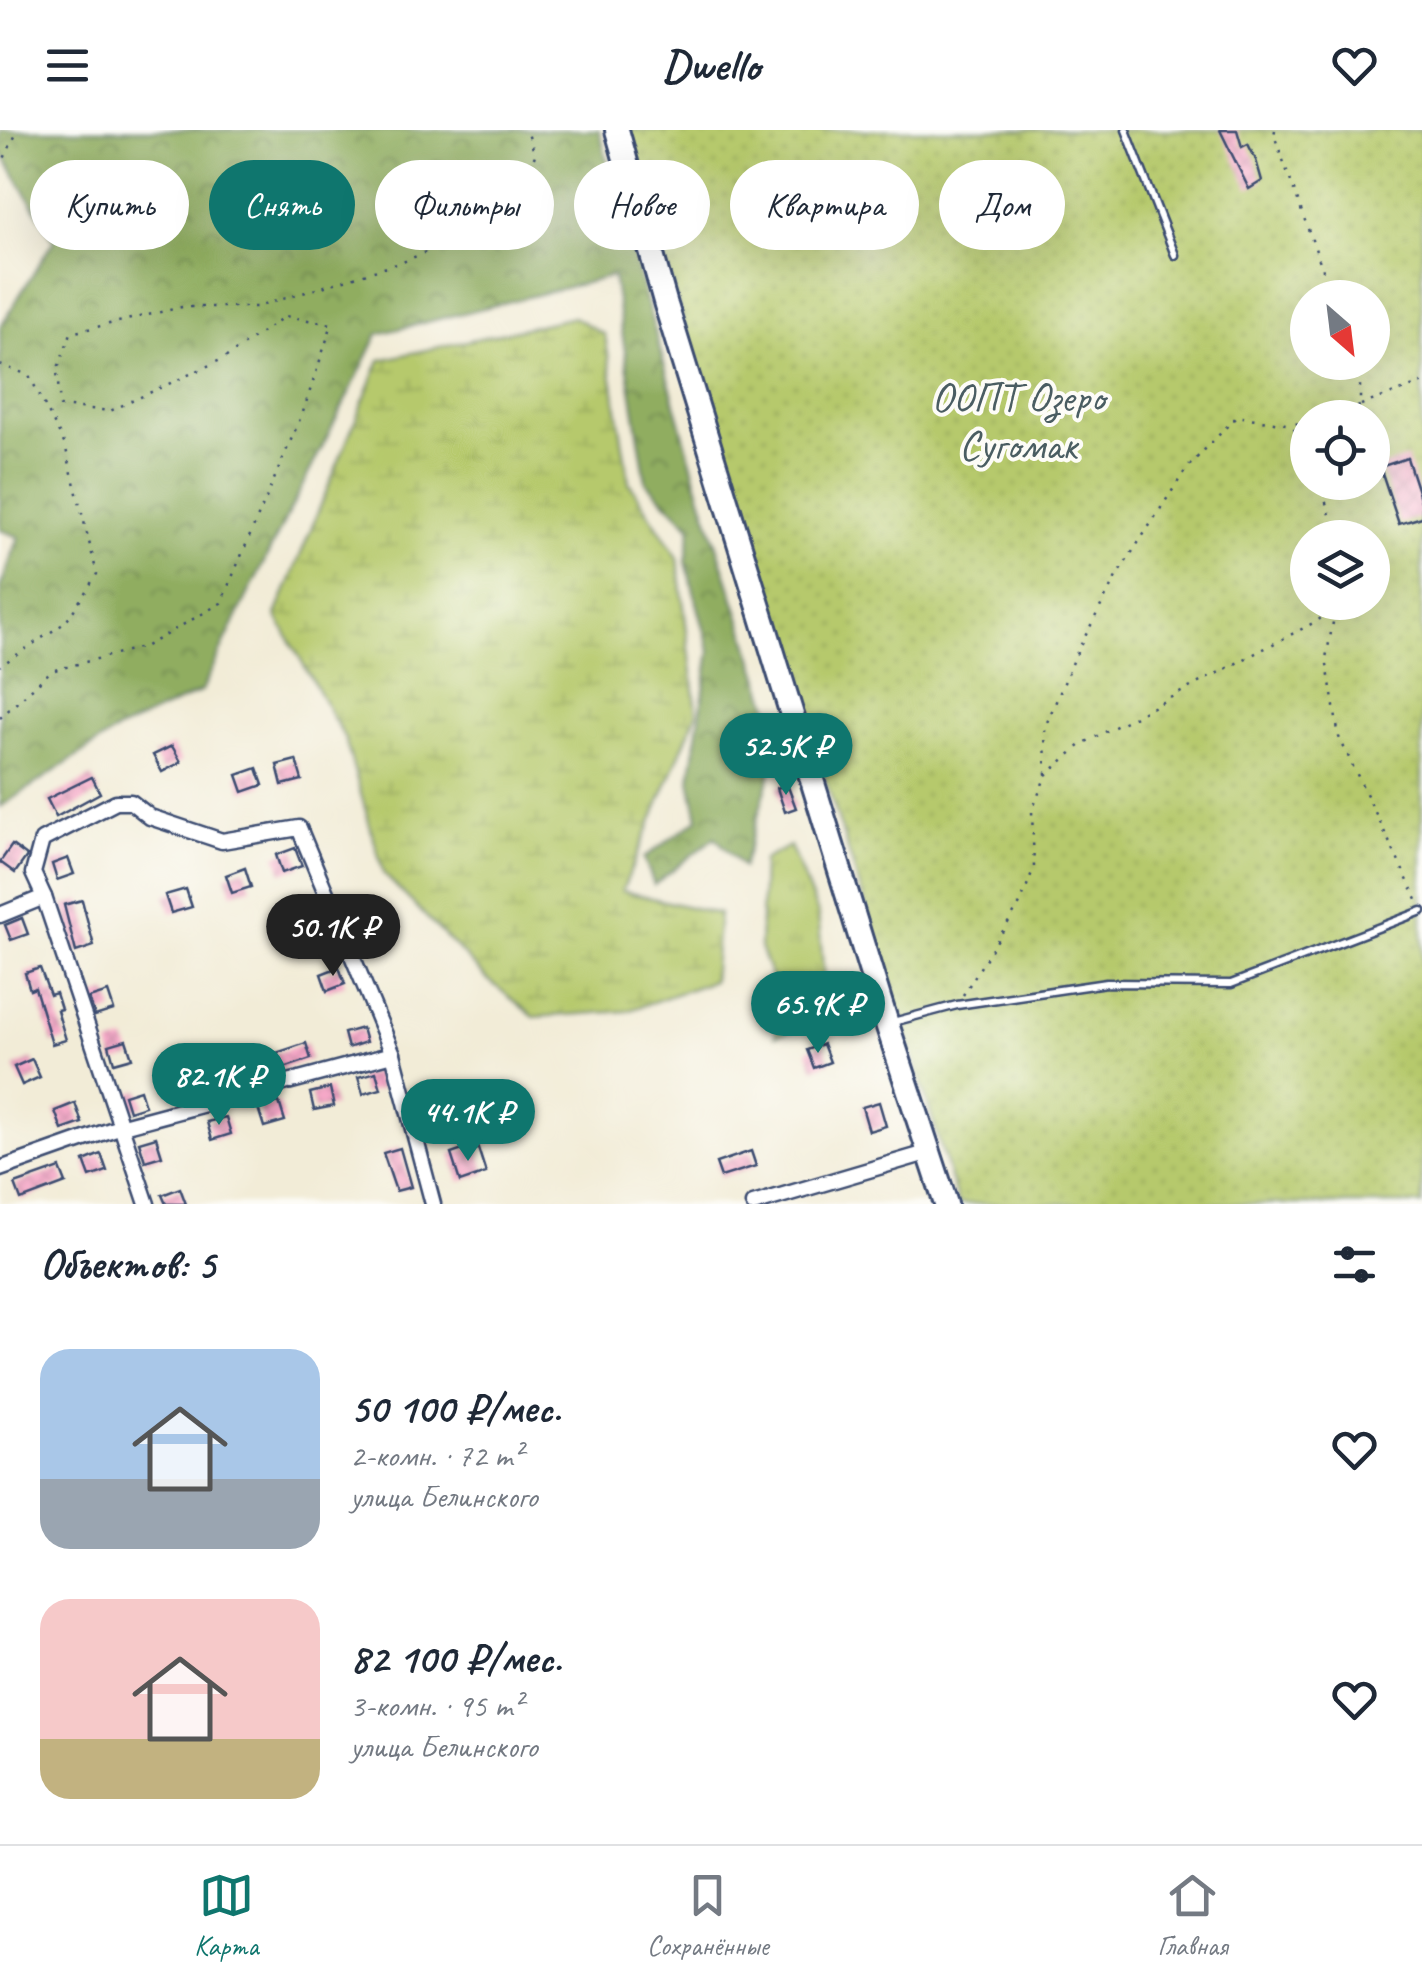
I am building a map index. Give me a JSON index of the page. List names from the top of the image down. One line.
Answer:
{"parks":["ООПТ Озеро Сугомак"],"north":"bottom right","page":{"header":"Dwello","chip":["Купить","Снять","Фильтры","Новое","Квартира","Дом"],"price":["52.5K ₽","50.1K ₽","65.9K ₽","82.1K ₽","44.1K ₽"],"heading":"Объектов: 5","list":[{"name":"50 100 ₽/мес.","note":"2-комн. · 72 m² · улица Белинского"},{"name":"82 100 ₽/мес.","note":"3-комн. · 95 m² · улица Белинского"}],"tabs":["Карта","Сохранённые","Главная"]}}
